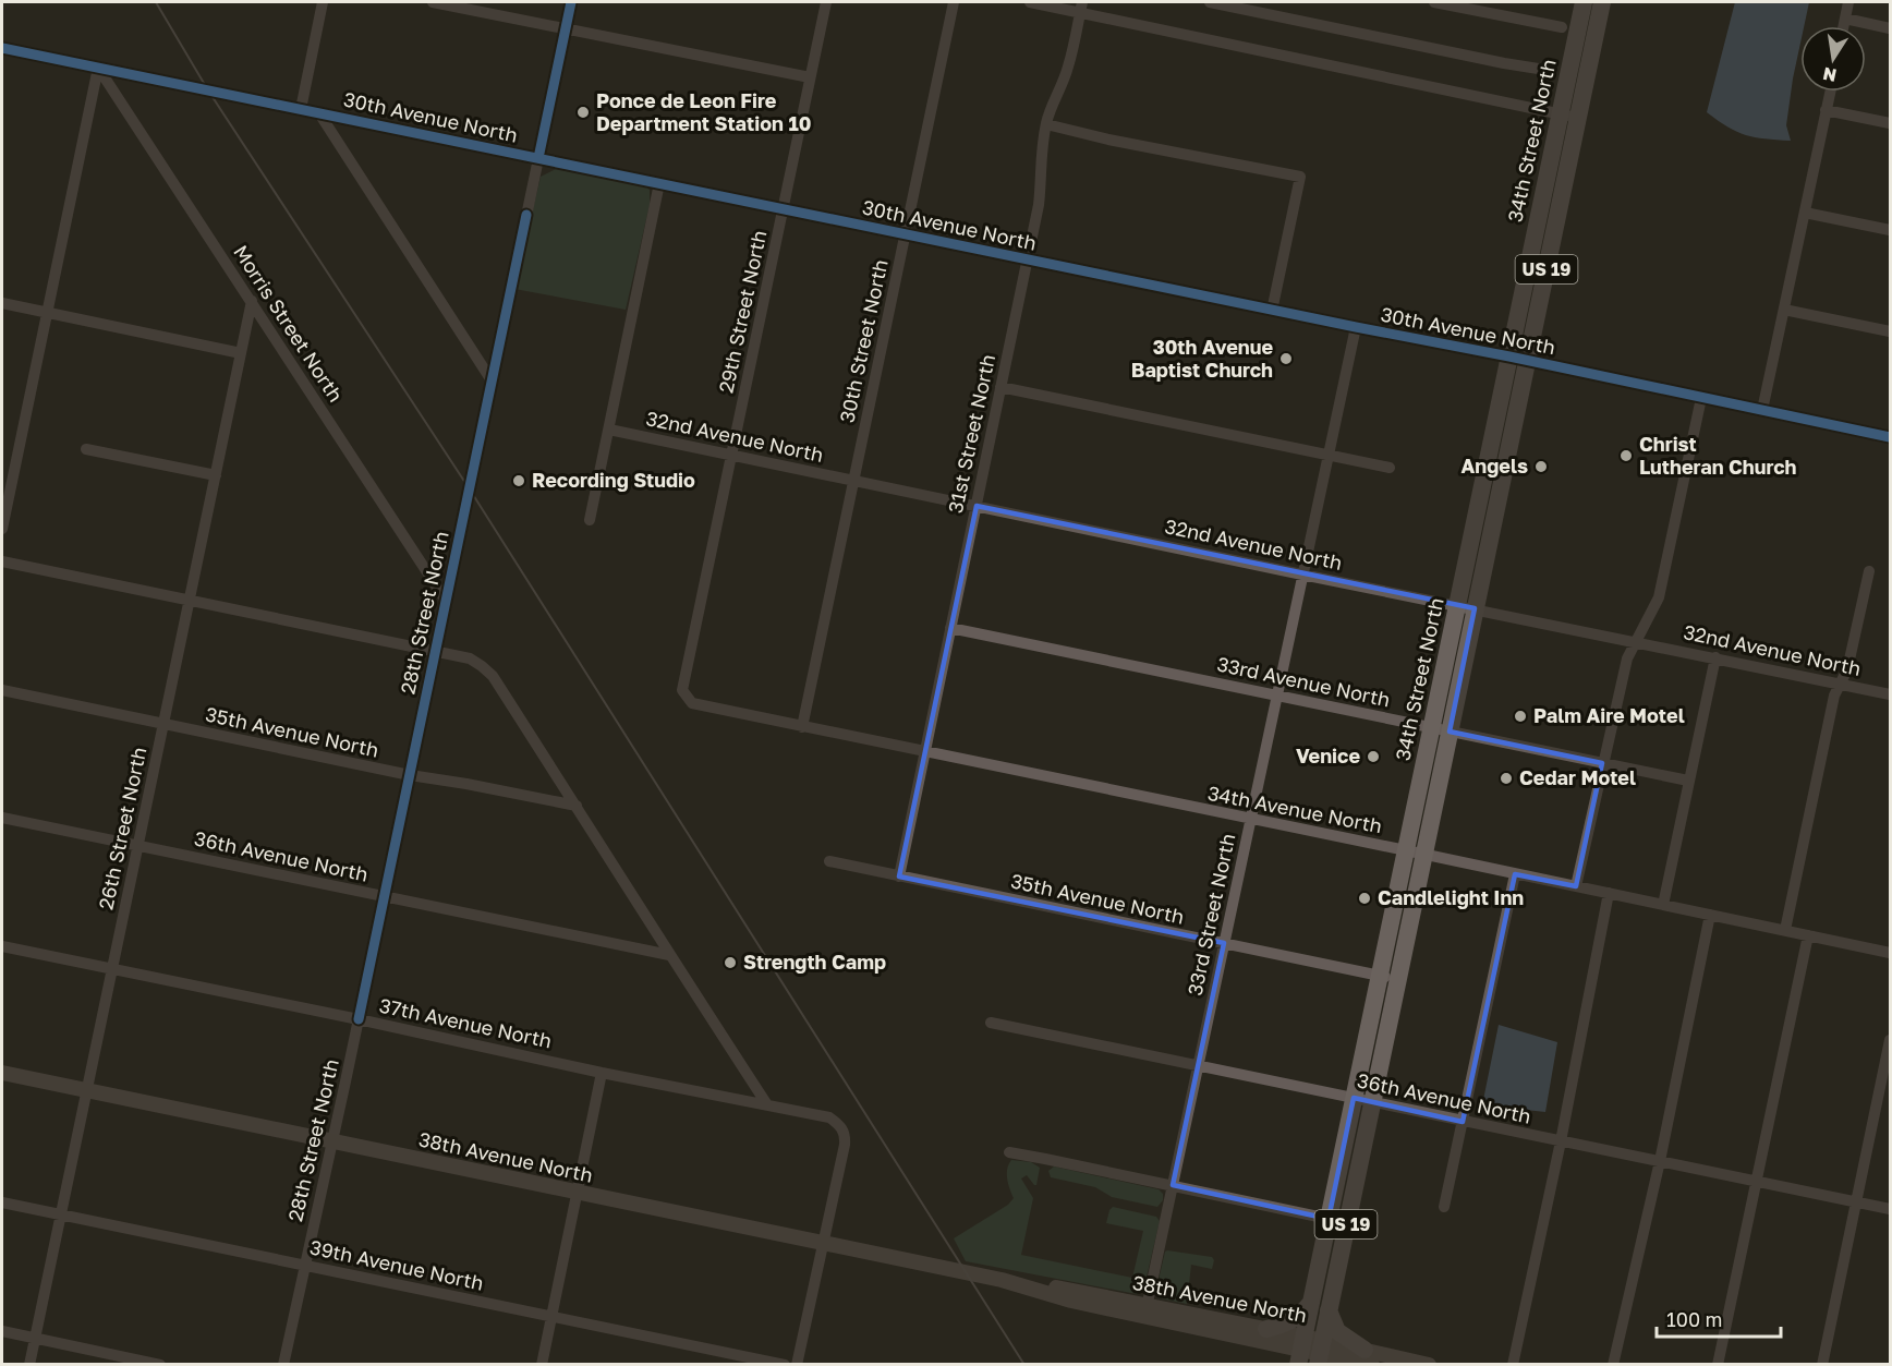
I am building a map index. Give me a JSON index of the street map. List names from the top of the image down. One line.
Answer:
{"streets":{"highway":["34th Street North","US 19"],"main road":["38th Avenue North"],"street":["30th Avenue North","29th Street North","Morris Street North","30th Street North","31st Street North","32nd Avenue North","28th Street North","33rd Avenue North","35th Avenue North","34th Avenue North","26th Street North","36th Avenue North","33rd Street North","37th Avenue North","39th Avenue North"]},"crossings":[["30th Avenue North","34th Street North"],["30th Avenue North","29th Street North"],["30th Avenue North","Morris Street North"],["30th Avenue North","30th Street North"],["30th Avenue North","31st Street North"],["30th Avenue North","28th Street North"],["30th Avenue North","33rd Street North"],["34th Street North","32nd Avenue North"],["34th Street North","33rd Avenue North"],["34th Street North","35th Avenue North"],["34th Street North","34th Avenue North"],["34th Street North","36th Avenue North"],["34th Street North","38th Avenue North"],["29th Street North","32nd Avenue North"],["29th Street North","34th Avenue North"],["Morris Street North","28th Street North"],["Morris Street North","26th Street North"],["30th Street North","32nd Avenue North"],["30th Street North","34th Avenue North"],["31st Street North","32nd Avenue North"],["31st Street North","33rd Avenue North"],["31st Street North","35th Avenue North"],["31st Street North","34th Avenue North"],["32nd Avenue North","33rd Street North"],["28th Street North","35th Avenue North"],["28th Street North","36th Avenue North"],["28th Street North","37th Avenue North"],["28th Street North","38th Avenue North"],["28th Street North","39th Avenue North"],["33rd Avenue North","33rd Street North"],["35th Avenue North","26th Street North"],["35th Avenue North","33rd Street North"],["34th Avenue North","33rd Street North"],["26th Street North","36th Avenue North"],["26th Street North","37th Avenue North"],["26th Street North","38th Avenue North"],["26th Street North","39th Avenue North"],["36th Avenue North","33rd Street North"],["33rd Street North","38th Avenue North"],["37th Avenue North","38th Avenue North"]],"places":["Ponce de Leon Fire Department Station 10","30th Avenue Baptist Church","Christ Lutheran Church","Angels","Recording Studio","Palm Aire Motel","Venice","Cedar Motel","Candlelight Inn","Strength Camp"],"scale_bar":"100 m","north":"bottom"}
